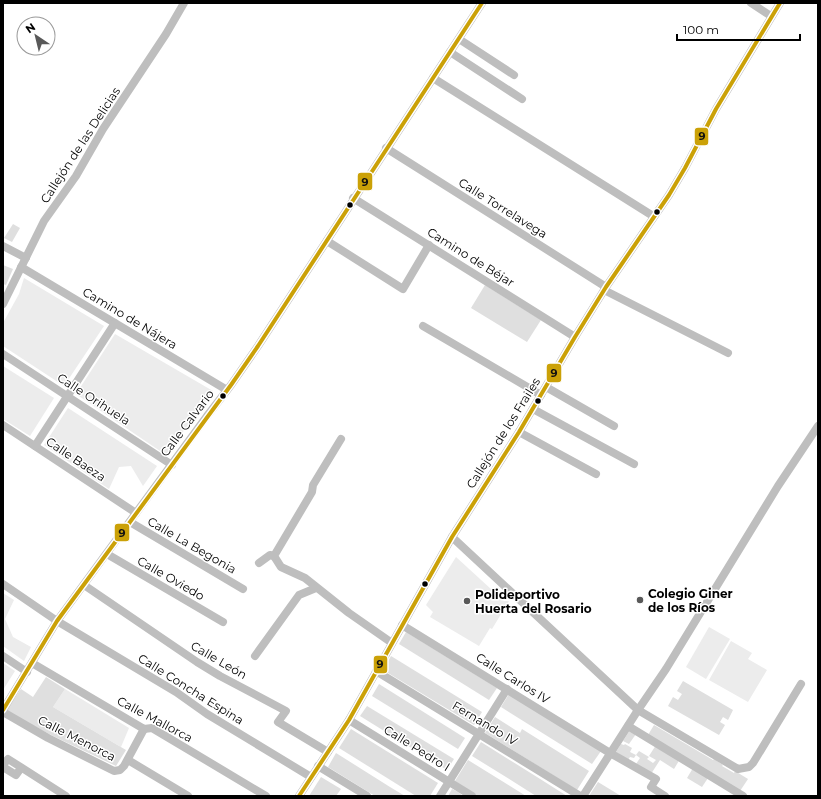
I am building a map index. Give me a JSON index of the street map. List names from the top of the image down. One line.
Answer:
{"streets":{"street":["Callejón de las Delicias","Calle Torrelavega","Camino de Béjar","Camino de Nájera","Calle Orihuela","Calle Calvario","Callejón de los Frailes","Calle Baeza","Calle La Begonia","Calle Oviedo","Calle León","Calle Carlos IV","Calle Concha Espina","Calle Mallorca","Fernando IV","Calle Menorca","Calle Pedro I"]},"crossings":[["Callejón de las Delicias","Camino de Nájera"],["Calle Torrelavega","Calle Calvario"],["Calle Torrelavega","Callejón de los Frailes"],["Camino de Béjar","Calle Calvario"],["Camino de Béjar","Callejón de los Frailes"],["Camino de Nájera","Calle Calvario"],["Calle Orihuela","Calle Calvario"],["Calle Calvario","Calle Baeza"],["Calle Calvario","Calle La Begonia"],["Calle Calvario","Calle Oviedo"],["Calle Calvario","Calle León"],["Calle Calvario","Calle Concha Espina"],["Calle Calvario","Calle Mallorca"],["Calle Calvario","Calle Menorca"],["Callejón de los Frailes","Calle León"],["Callejón de los Frailes","Calle Carlos IV"],["Callejón de los Frailes","Calle Concha Espina"],["Callejón de los Frailes","Fernando IV"],["Callejón de los Frailes","Calle Pedro I"],["Calle Mallorca","Calle Menorca"]],"places":["Colegio Giner de los Ríos","Polideportivo Huerta del Rosario"],"lines":["transit line 9"],"scale_bar":"100 m","north":"top left"}
